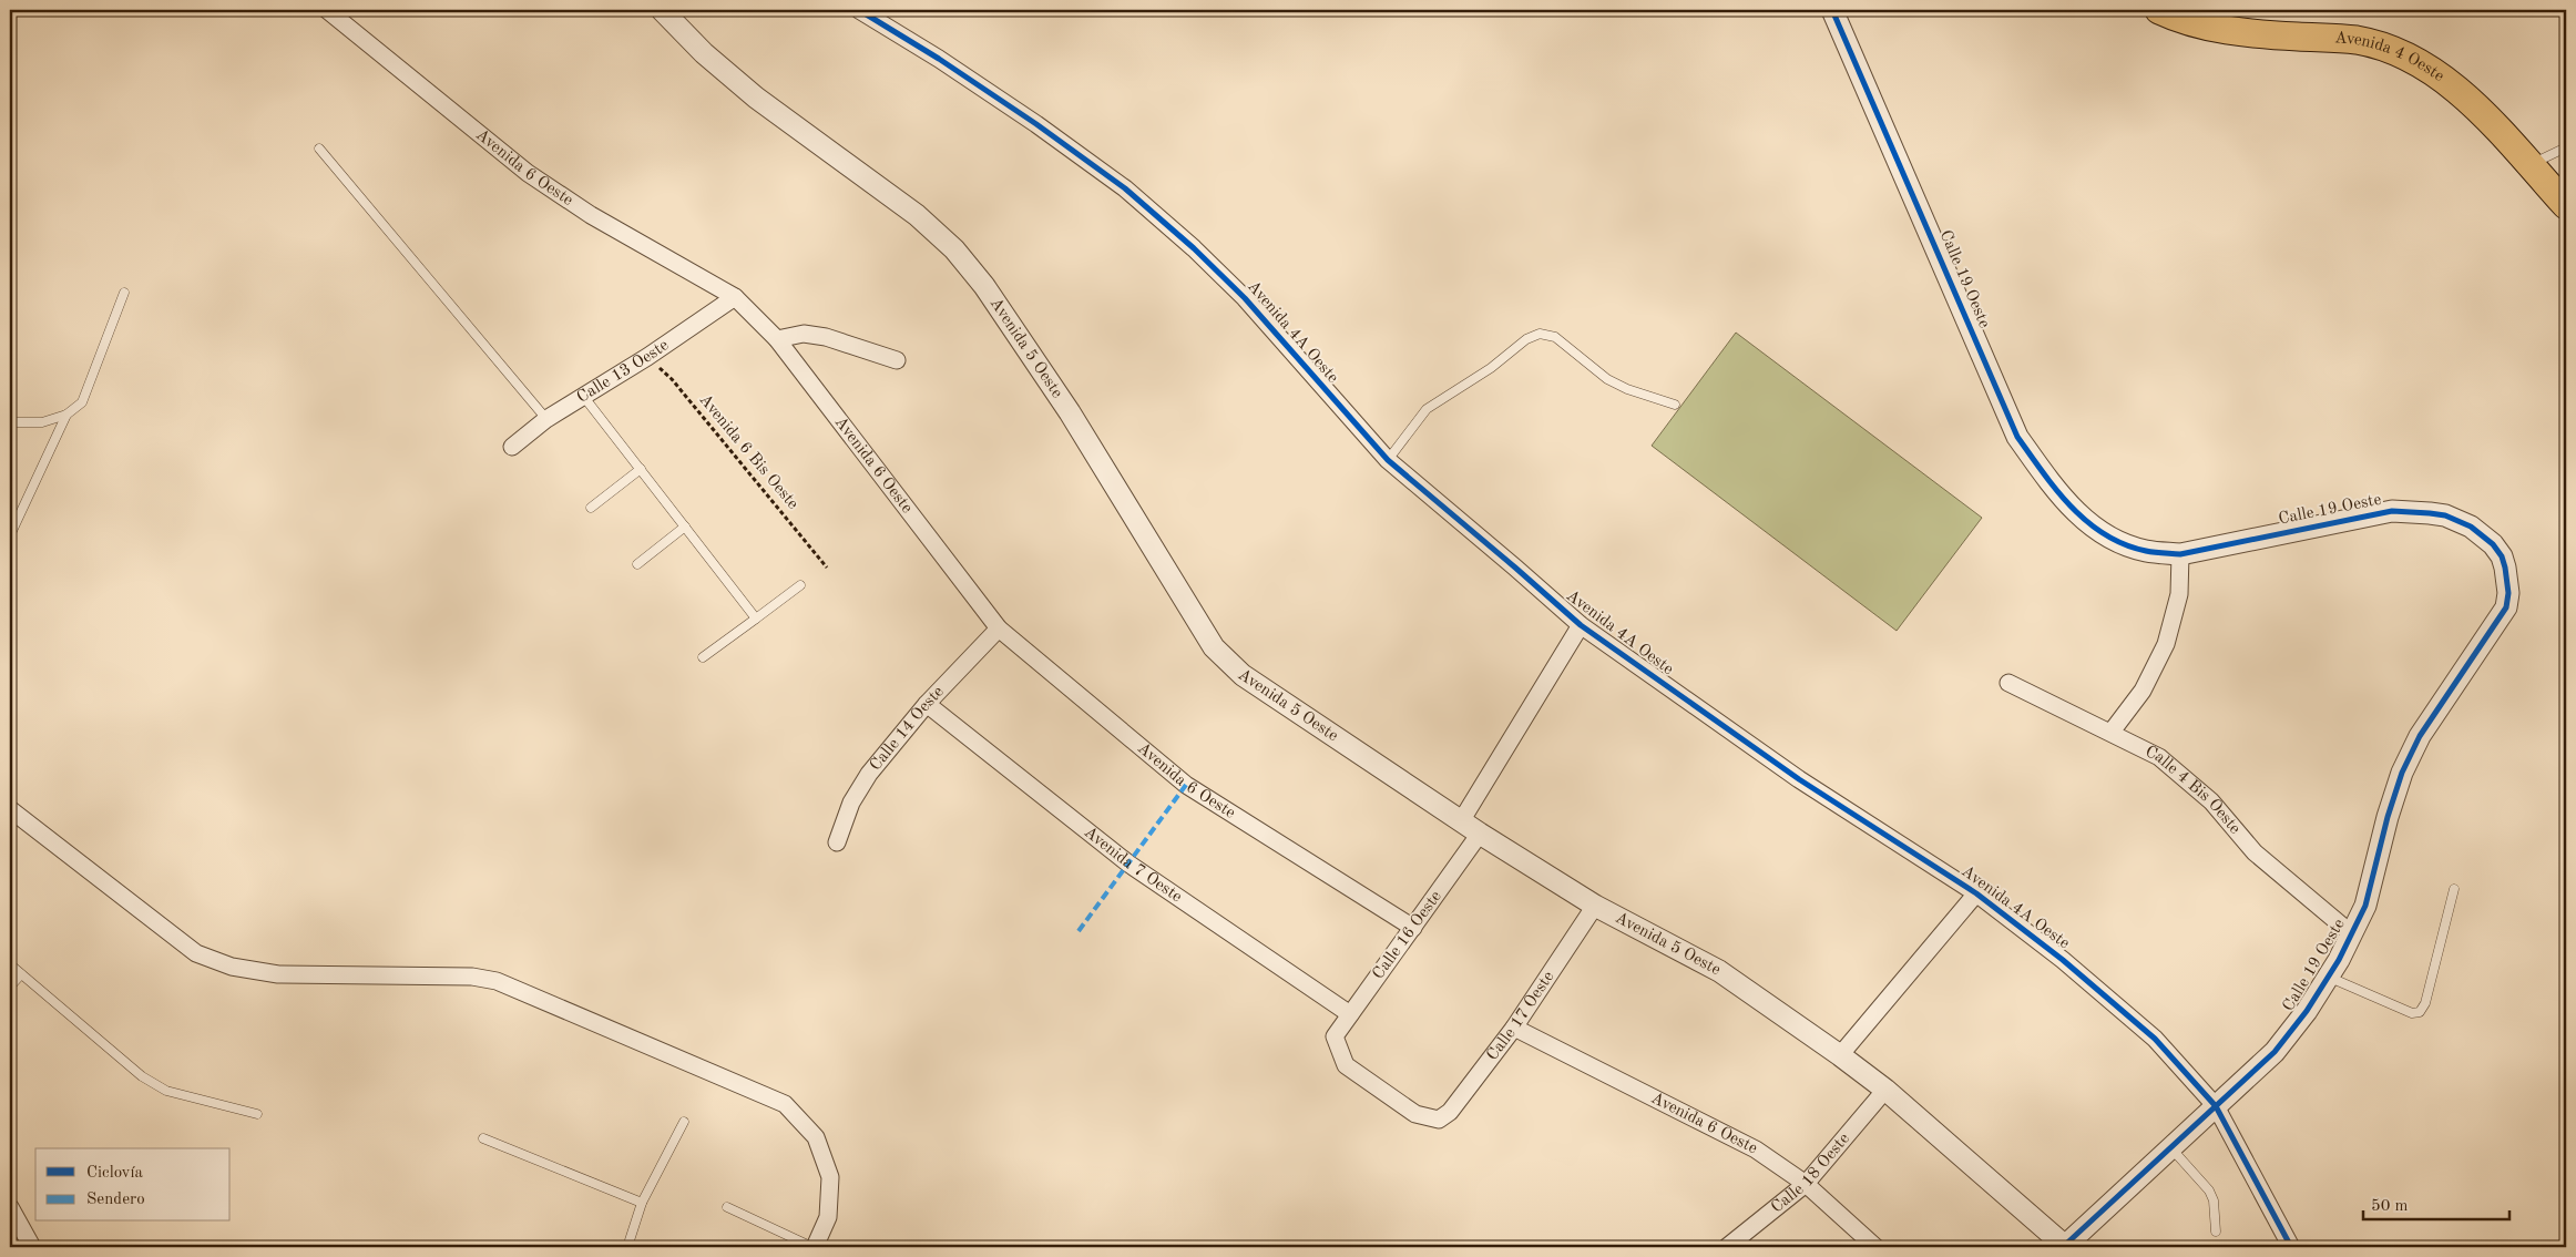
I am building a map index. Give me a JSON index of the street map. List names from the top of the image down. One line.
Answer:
{"streets":{"main road":["Avenida 4 Oeste"],"street":["Avenida 6 Oeste","Calle 19 Oeste","Avenida 4A Oeste","Avenida 5 Oeste","Calle 13 Oeste","Calle 14 Oeste","Calle 4 Bis Oeste","Avenida 7 Oeste","Calle 16 Oeste","Calle 17 Oeste","Calle 18 Oeste"],"path":["Avenida 6 Bis Oeste"]},"crossings":[["Avenida 6 Oeste","Calle 13 Oeste"],["Avenida 6 Oeste","Calle 14 Oeste"],["Avenida 6 Oeste","Calle 16 Oeste"],["Avenida 6 Oeste","Calle 17 Oeste"],["Avenida 6 Oeste","Calle 18 Oeste"],["Calle 19 Oeste","Avenida 4A Oeste"],["Calle 19 Oeste","Avenida 5 Oeste"],["Calle 19 Oeste","Calle 4 Bis Oeste"],["Avenida 5 Oeste","Calle 16 Oeste"],["Avenida 5 Oeste","Calle 17 Oeste"],["Avenida 5 Oeste","Calle 18 Oeste"],["Calle 13 Oeste","Avenida 6 Bis Oeste"],["Calle 14 Oeste","Avenida 7 Oeste"],["Avenida 7 Oeste","Calle 16 Oeste"],["Calle 16 Oeste","Calle 17 Oeste"]],"legend":["Ciclovía","Sendero"],"scale_bar":"50 m"}
